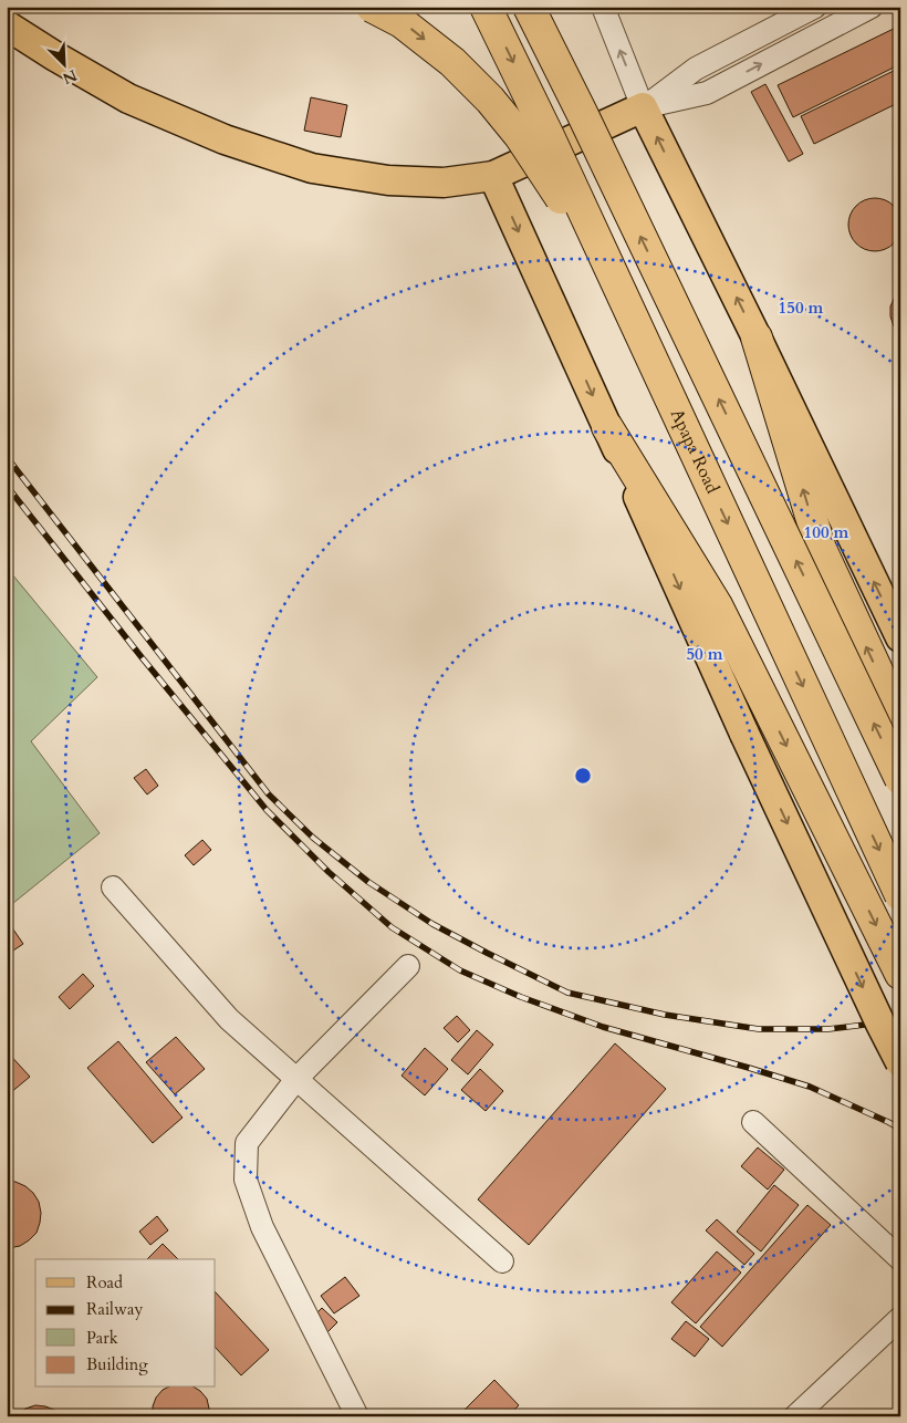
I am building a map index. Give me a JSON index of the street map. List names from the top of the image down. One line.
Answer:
{"streets":{"highway":["Apapa Road"]},"legend":["Road","Railway","Park","Building"],"north":"bottom right","rings":["150 m","100 m","50 m"]}
